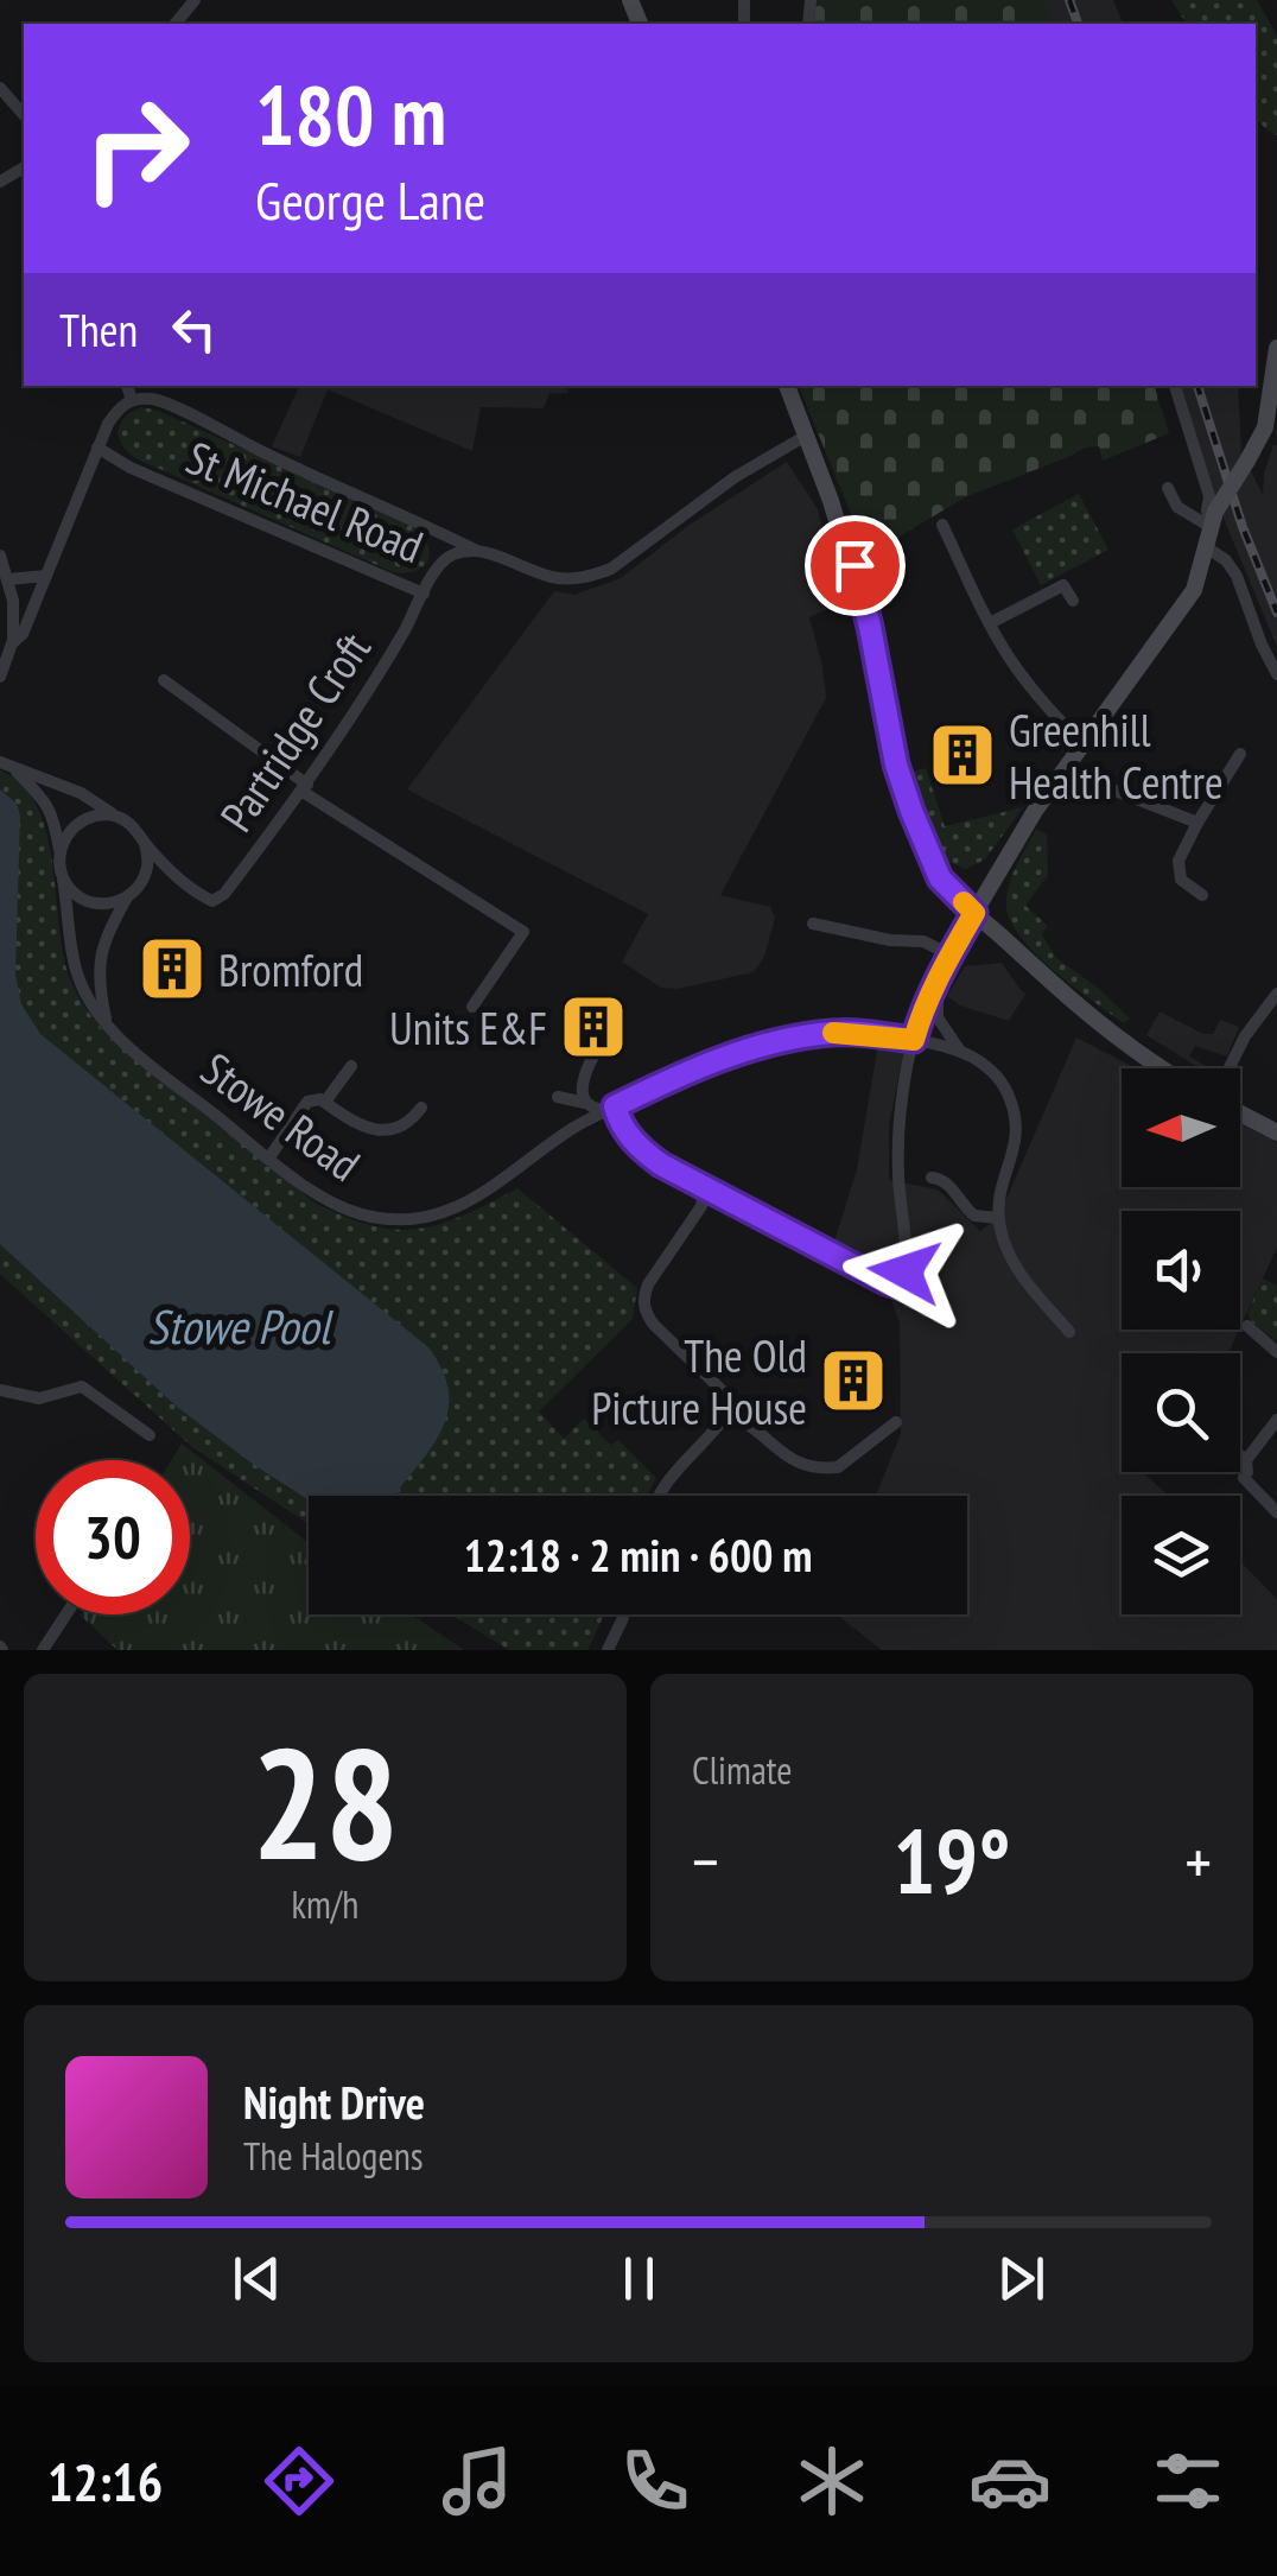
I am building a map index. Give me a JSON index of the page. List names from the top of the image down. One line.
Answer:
{"streets":{"street":["St Michael Road","Partridge Croft","Stowe Road"]},"crossings":[["St Michael Road","Partridge Croft"]],"water":["Stowe Pool"],"places":{"building":["Greenhill Health Centre","Bromford","Units E&F","The Old Picture House"]},"north":"left","page":{"turn":["180 m","George Lane"],"then":"Then","limit":"30","trip":"12:18 · 2 min · 600 m","tile":[["28","km/h"],"Climate"],"heat":["−","19°","+"],"song":["Night Drive","The Halogens"],"tabs":"12:16"}}
